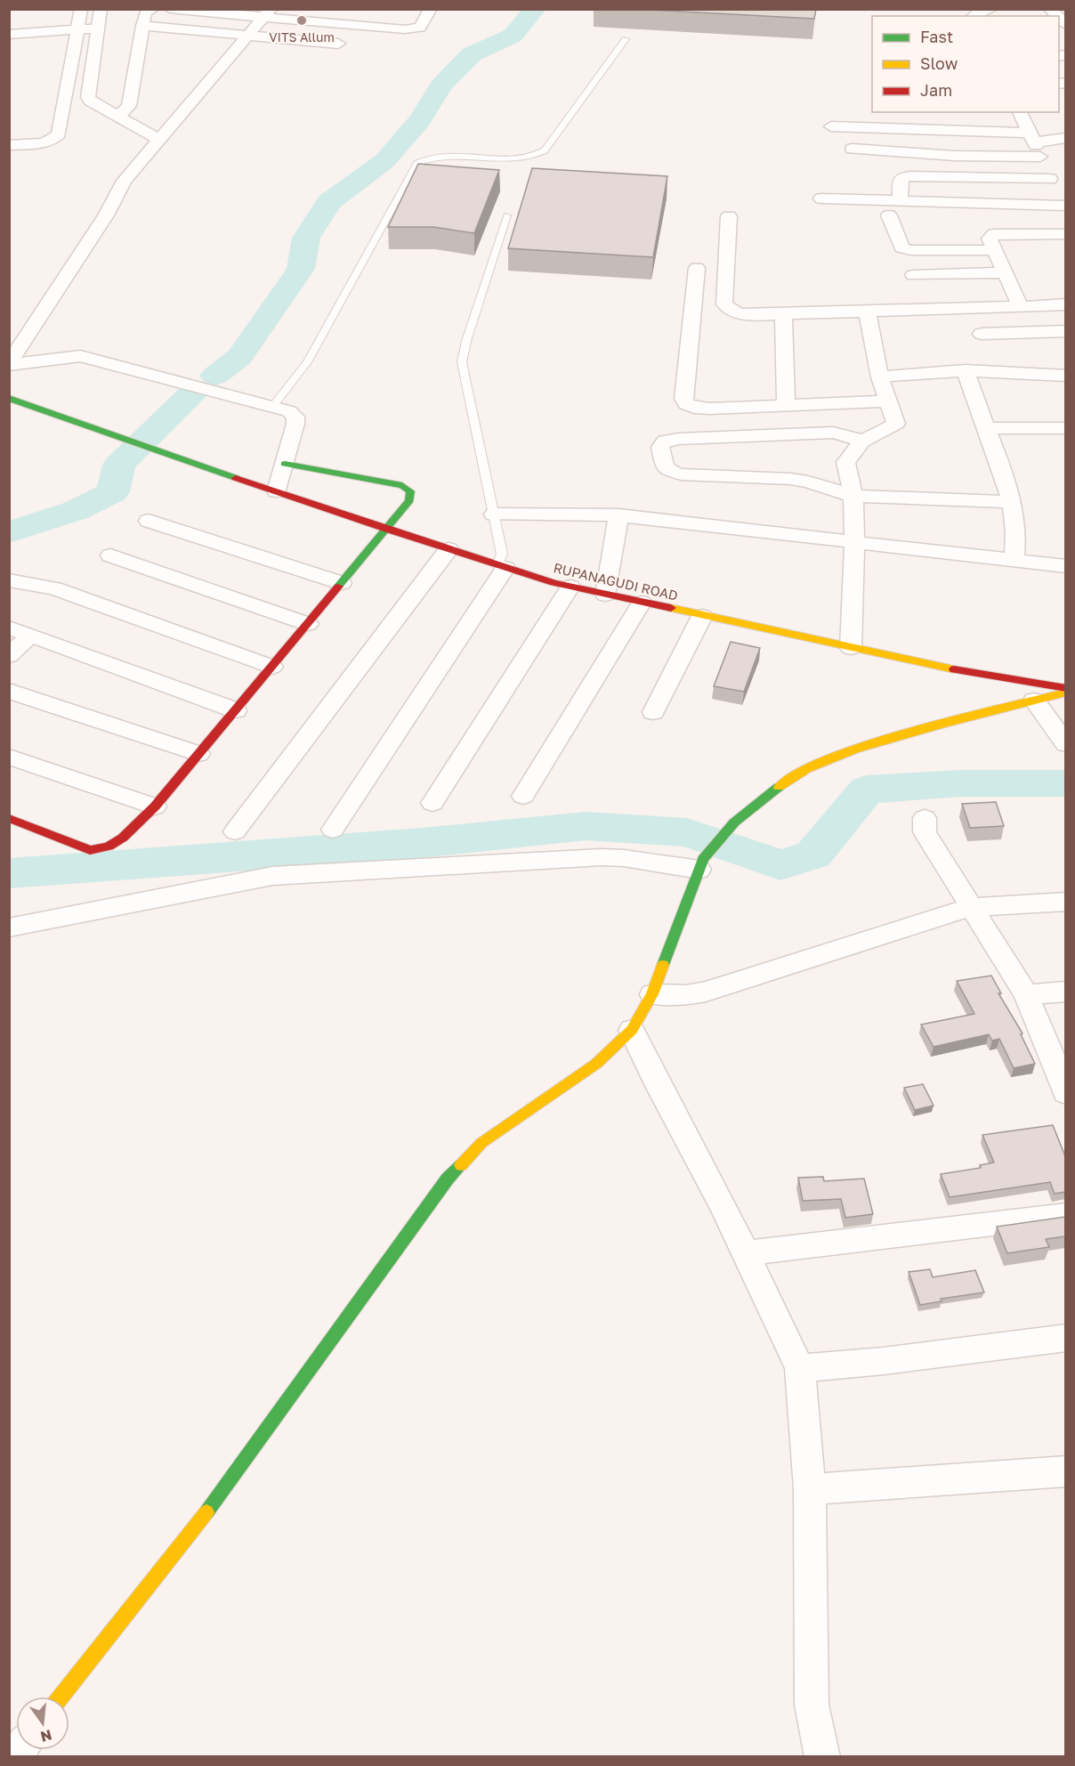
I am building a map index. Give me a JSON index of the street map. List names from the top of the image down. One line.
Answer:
{"streets":{"street":["RUPANAGUDI ROAD"]},"places":["VITS Allum"],"legend":["Fast","Slow","Jam"],"north":"bottom"}
